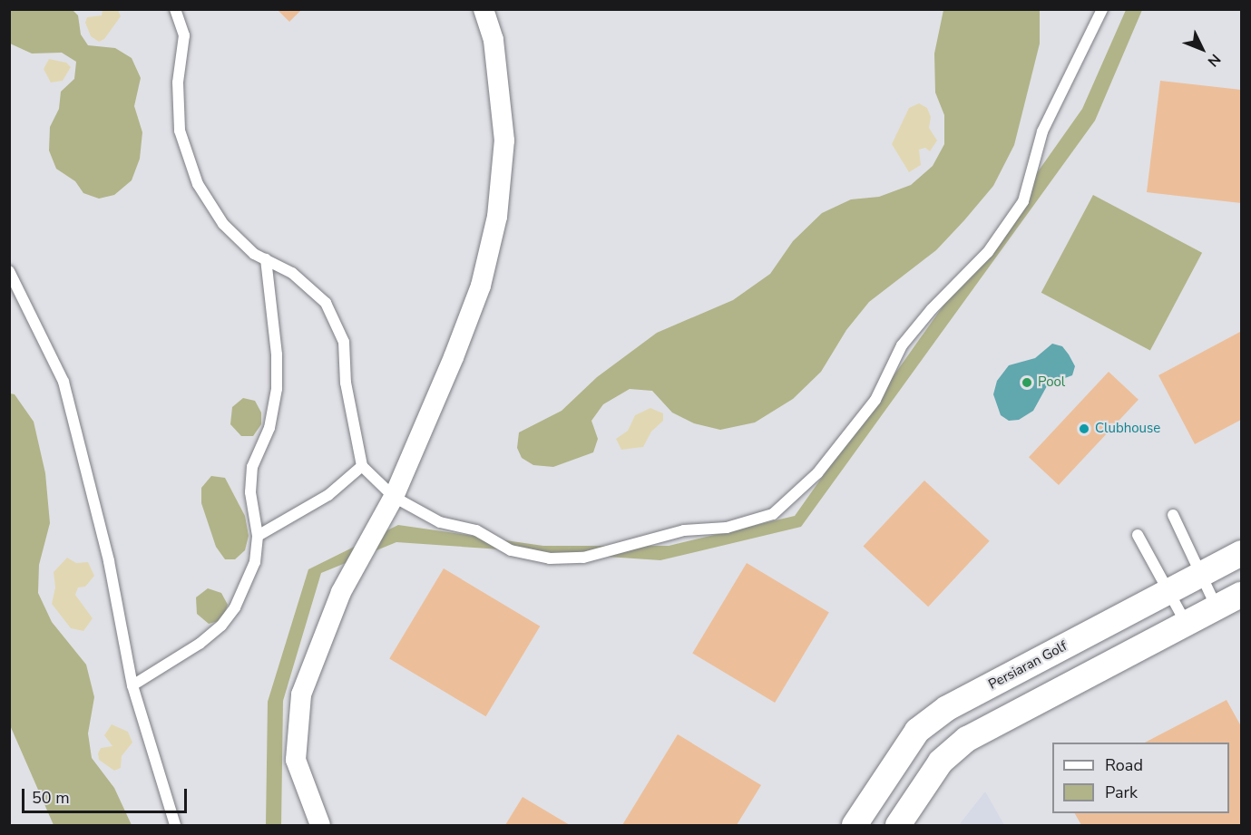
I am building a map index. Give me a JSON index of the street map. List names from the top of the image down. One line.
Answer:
{"streets":{"street":["Persiaran Golf"]},"places":["Pool","Clubhouse"],"legend":["Road","Park"],"scale_bar":"50 m","north":"bottom right"}
